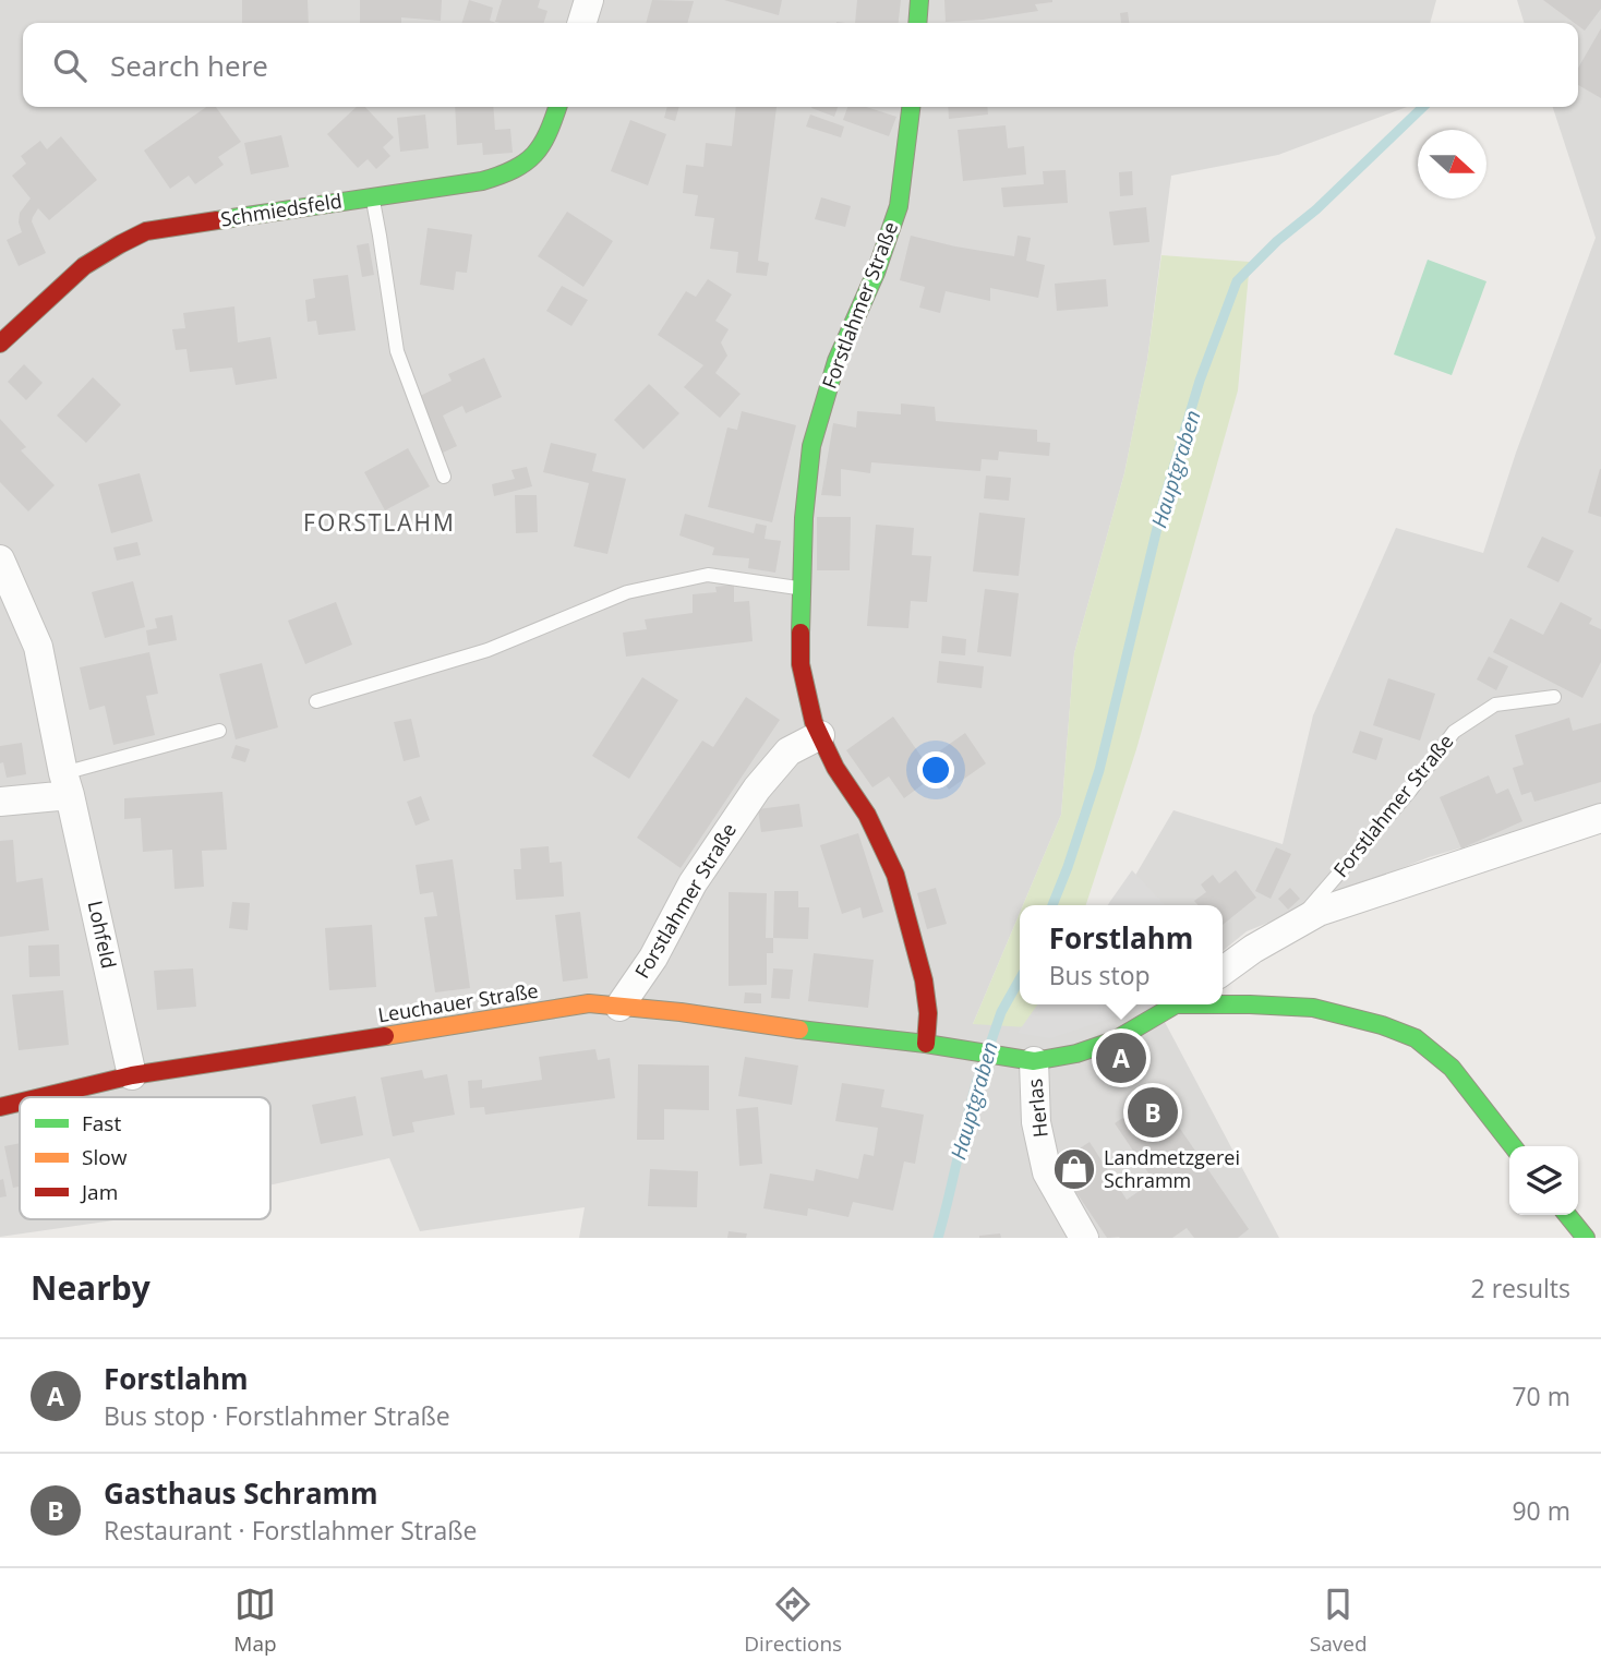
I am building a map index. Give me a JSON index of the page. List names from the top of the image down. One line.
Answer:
{"streets":{"street":["Schmiedsfeld","Forstlahmer Straße","Lohfeld","Leuchauer Straße","Herlas"]},"crossings":[["Forstlahmer Straße","Leuchauer Straße"],["Lohfeld","Leuchauer Straße"]],"districts":["FORSTLAHM"],"water":["Hauptgraben"],"places":{"shop":["Landmetzgerei Schramm"]},"legend":["Fast","Slow","Jam"],"north":"right","page":{"search":"Search here","popup":["Forstlahm","Bus stop"],"pins":["A","B"],"heading":["Nearby","2 results"],"list":[{"mark":"A","name":"Forstlahm","note":"Bus stop · Forstlahmer Straße","value":"70 m"},{"mark":"B","name":"Gasthaus Schramm","note":"Restaurant · Forstlahmer Straße","value":"90 m"}],"nav":["Map","Directions","Saved"]}}
